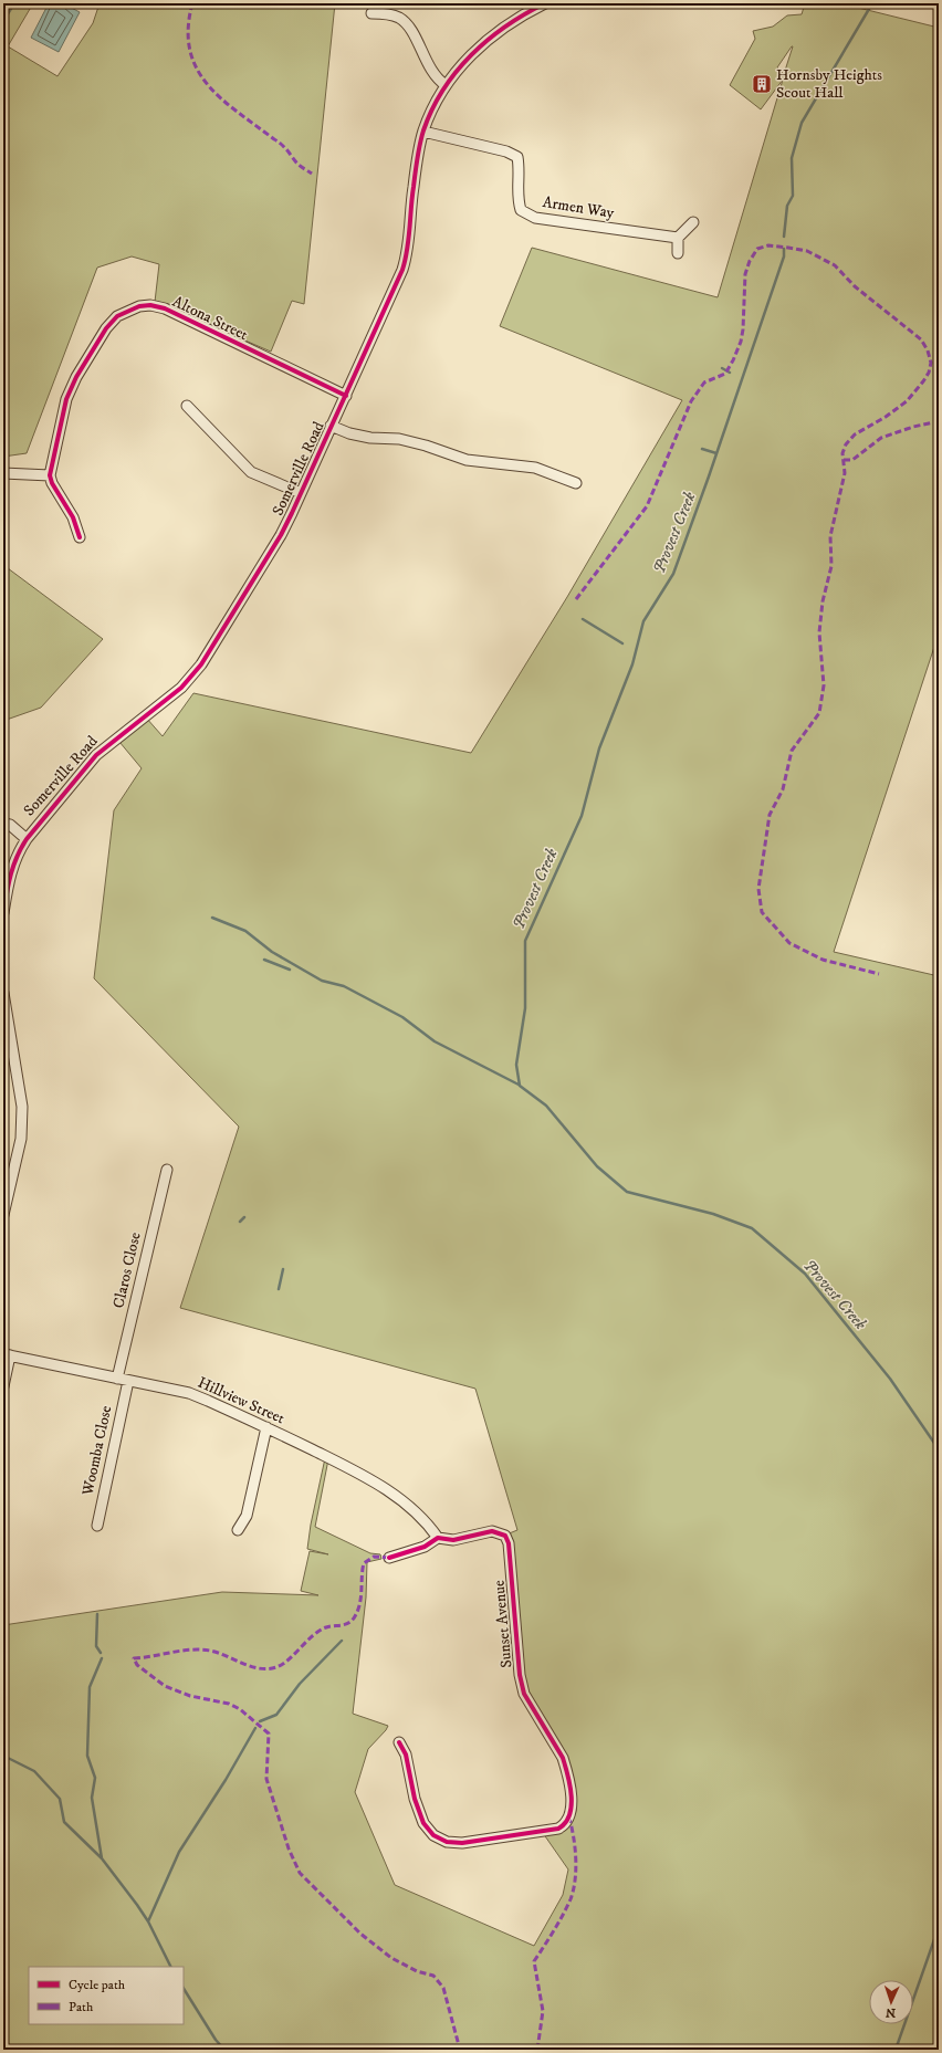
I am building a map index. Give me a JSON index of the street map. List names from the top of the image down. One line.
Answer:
{"streets":{"street":["Armen Way","Altona Street","Somerville Road","Claros Close","Hillview Street","Woomba Close","Sunset Avenue"]},"crossings":[["Armen Way","Somerville Road"],["Altona Street","Somerville Road"],["Claros Close","Hillview Street"],["Claros Close","Woomba Close"],["Hillview Street","Woomba Close"],["Hillview Street","Sunset Avenue"]],"water":["Provest Creek"],"places":{"building":["Hornsby Heights Scout Hall"]},"legend":["Cycle path","Path"],"north":"bottom"}
